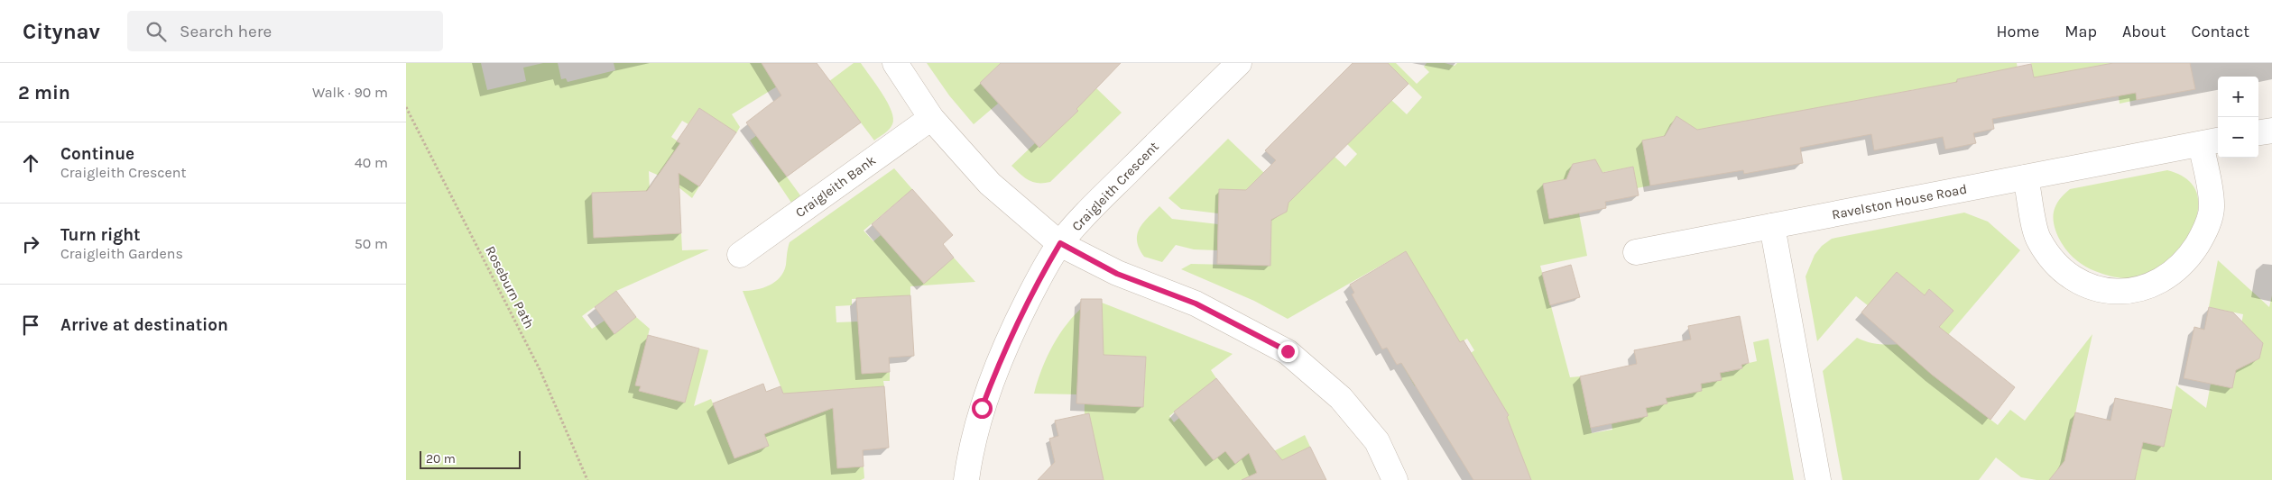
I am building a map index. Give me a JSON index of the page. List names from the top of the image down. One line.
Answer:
{"streets":{"street":["Craigleith Bank","Craigleith Crescent","Ravelston House Road"],"path":["Roseburn Path"]},"scale_bar":"20 m","page":{"header":"Citynav","search":"Search here","nav":["Home","Map","About","Contact"],"heading":["2 min","Walk · 90 m"],"map_buttons":["+","−"],"list":[["Continue","Craigleith Crescent","40 m"],["Turn right","Craigleith Gardens","50 m"],"Arrive at destination"],"scale":"20 m"}}
